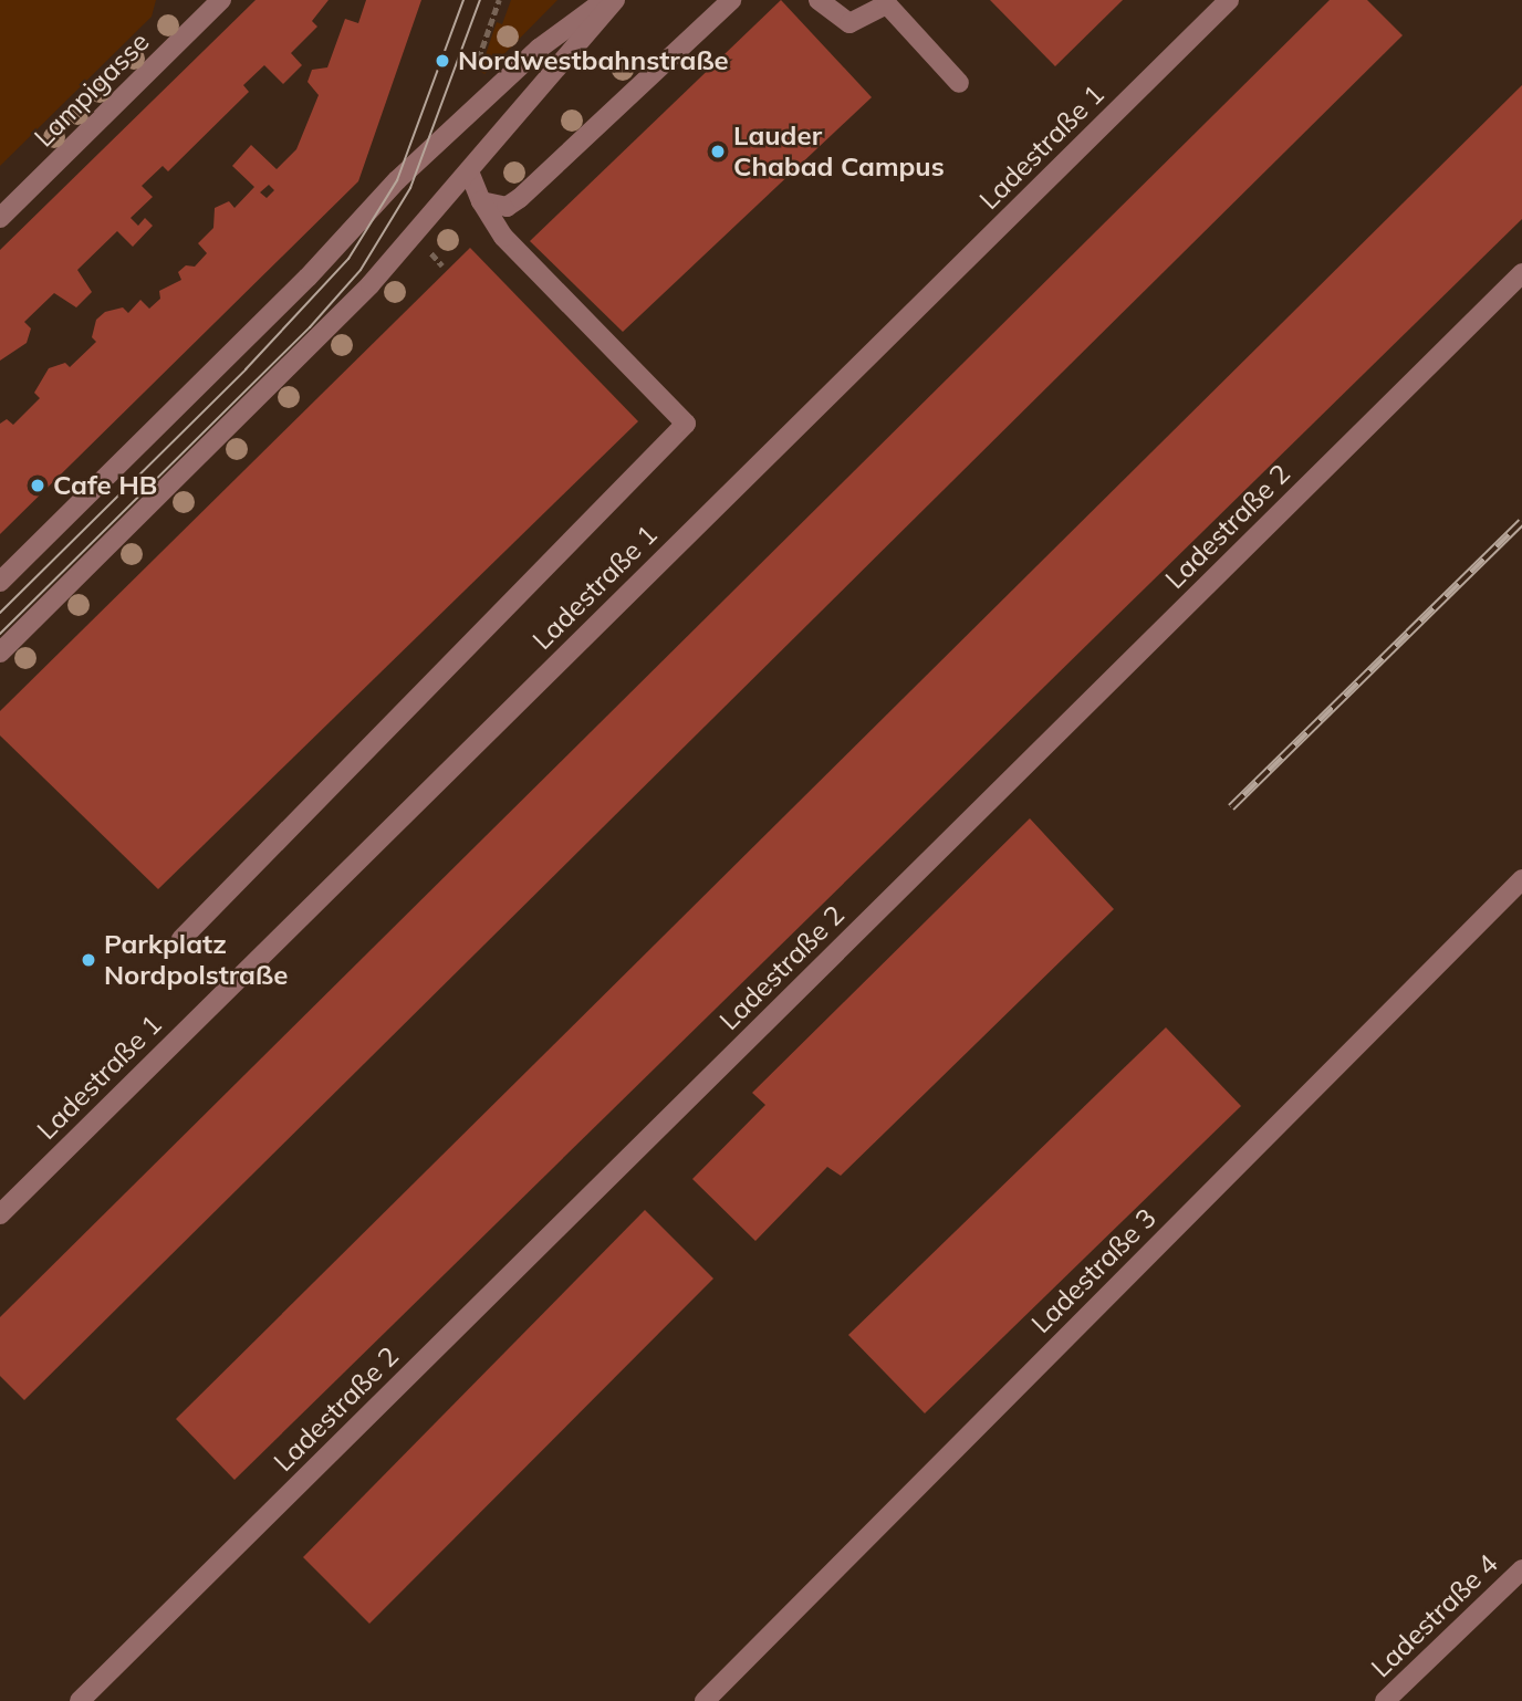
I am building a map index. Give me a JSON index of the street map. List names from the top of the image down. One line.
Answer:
{"streets":{"street":["Lampigasse","Ladestraße 1","Ladestraße 2","Ladestraße 3","Ladestraße 4"]},"places":["Nordwestbahnstraße","Lauder Chabad Campus","Cafe HB","Parkplatz Nordpolstraße"]}
